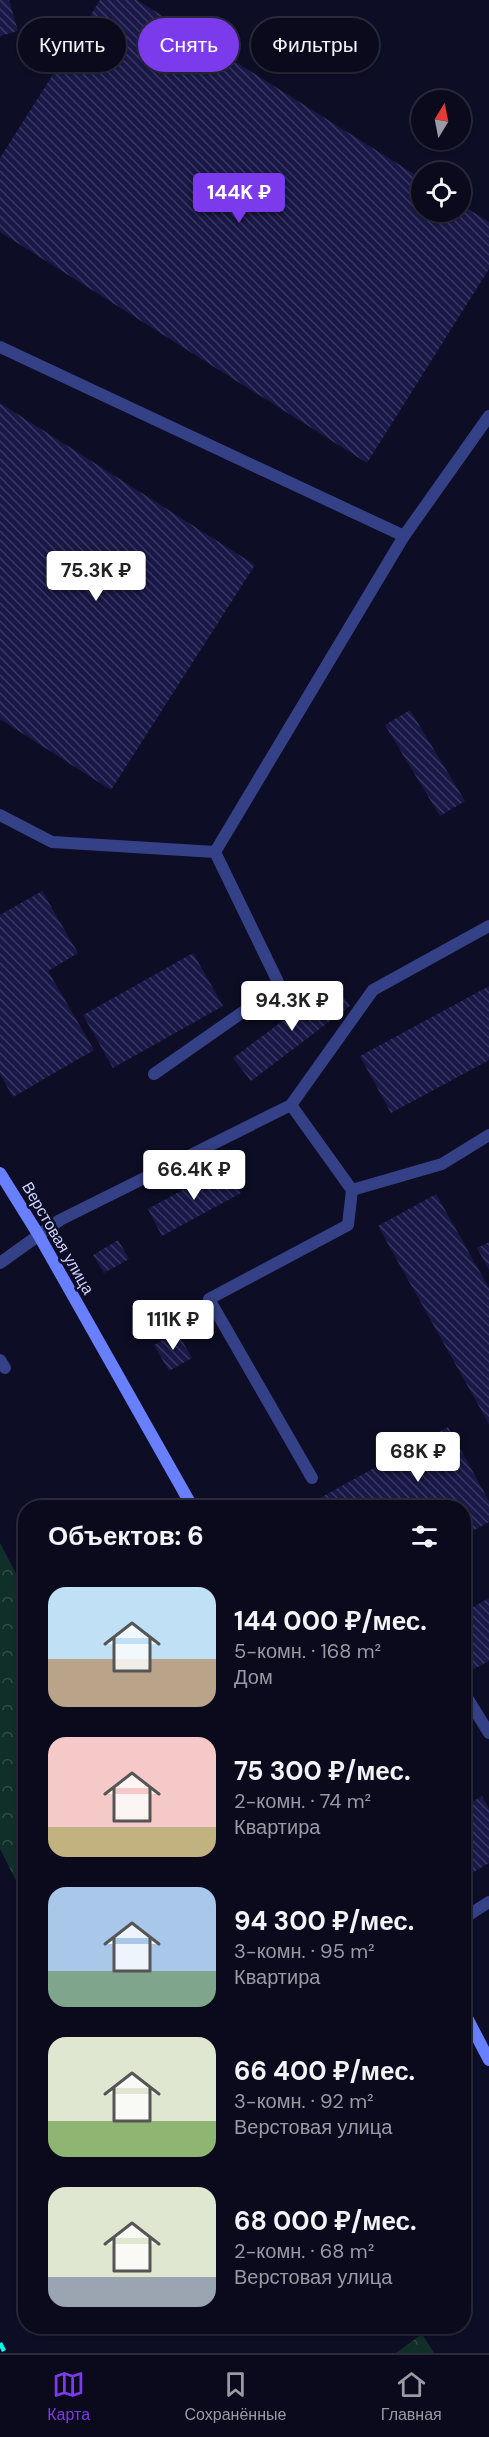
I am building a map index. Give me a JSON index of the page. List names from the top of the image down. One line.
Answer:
{"streets":{"street":["Верстовая улица"]},"north":"top","page":{"chip":["Купить","Снять","Фильтры"],"price":["144K ₽","75.3K ₽","94.3K ₽","66.4K ₽","111K ₽","68K ₽"],"heading":"Объектов: 6","list":[{"name":"144 000 ₽/мес.","note":"5-комн. · 168 m² · Дом"},{"name":"75 300 ₽/мес.","note":"2-комн. · 74 m² · Квартира"},{"name":"94 300 ₽/мес.","note":"3-комн. · 95 m² · Квартира"},{"name":"66 400 ₽/мес.","note":"3-комн. · 92 m² · Верстовая улица"},{"name":"68 000 ₽/мес.","note":"2-комн. · 68 m² · Верстовая улица"}],"tabs":["Карта","Сохранённые","Главная"]}}
